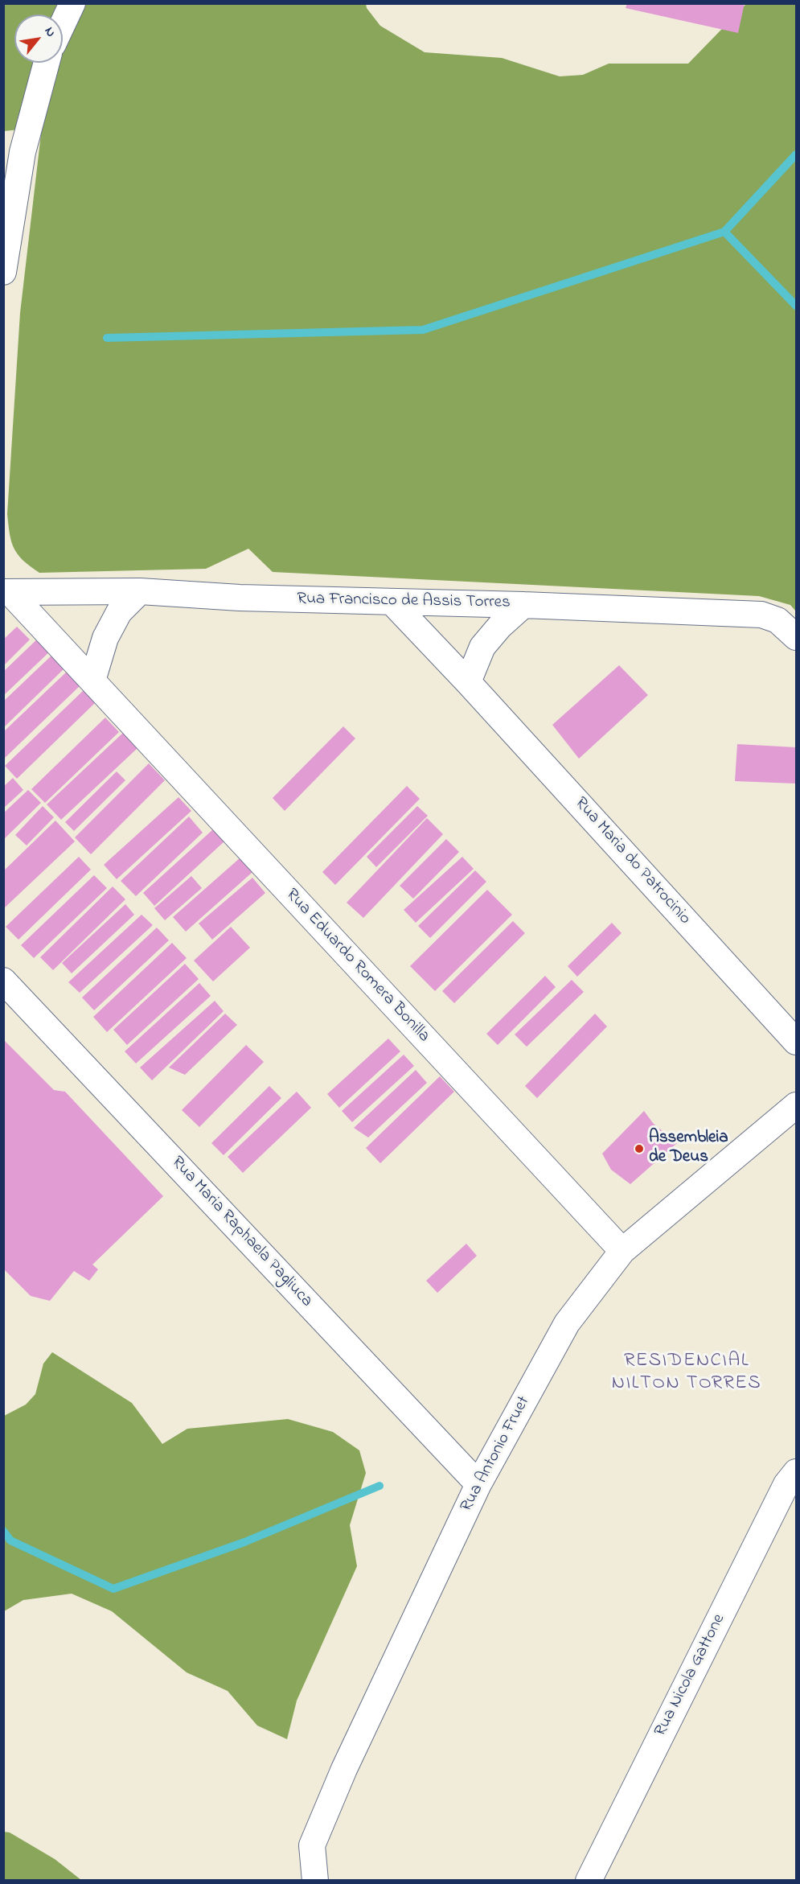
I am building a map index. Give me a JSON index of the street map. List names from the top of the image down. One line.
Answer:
{"streets":{"street":["Rua Francisco de Assis Torres","Rua Maria do Patrocinio","Rua Eduardo Romera Bonilla","Rua Maria Raphaela Pagliuca","Rua Antonio Fruet","Rua Nicola Gattone"]},"crossings":[["Rua Francisco de Assis Torres","Rua Maria do Patrocinio"],["Rua Francisco de Assis Torres","Rua Eduardo Romera Bonilla"],["Rua Eduardo Romera Bonilla","Rua Antonio Fruet"],["Rua Maria Raphaela Pagliuca","Rua Antonio Fruet"]],"districts":["RESIDENCIAL NILTON TORRES"],"places":["Assembleia de Deus"],"north":"top right"}
